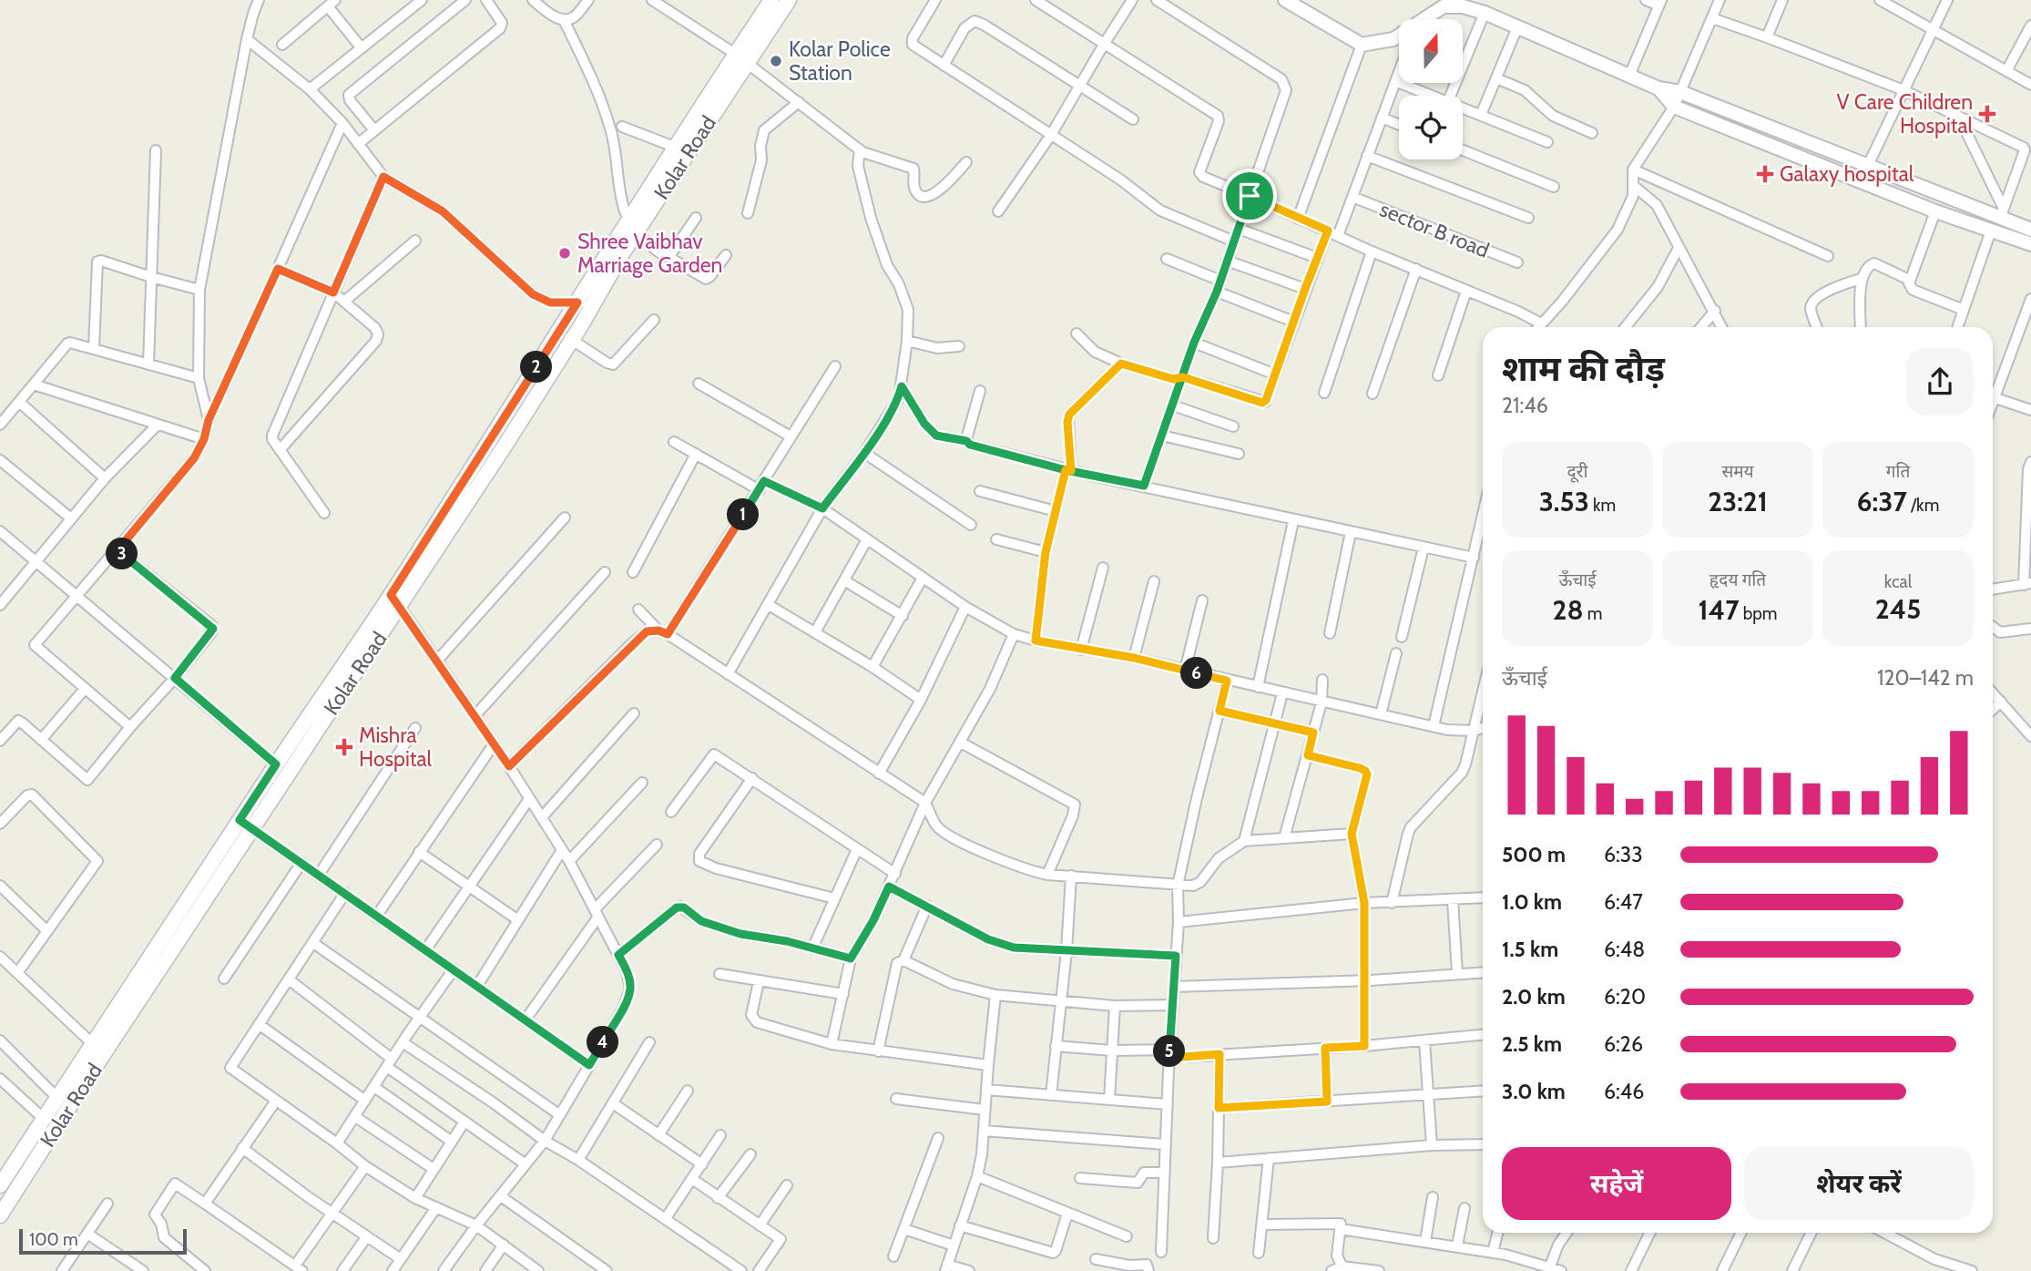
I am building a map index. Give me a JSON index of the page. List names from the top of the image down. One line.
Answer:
{"streets":{"main road":["Kolar Road"],"street":["sector B road"]},"places":{"other":["Kolar Police Station","Shree Vaibhav Marriage Garden"],"health":["V Care Children Hospital","Galaxy hospital","Mishra Hospital"]},"scale_bar":"100 m","north":"top","page":{"heading":["शाम की दौड़","21:46"],"pins":["2","1","3","6","4","5"],"stats":[["दूरी","3.53 km"],["समय","23:21"],["गति","6:37 /km"],["ऊँचाई","28 m"],["हृदय गति","147 bpm"],["kcal","245"]],"chart":["ऊँचाई","120–142 m"],"list":[{"name":"500 m","note":"6:33"},{"name":"1.0 km","note":"6:47"},{"name":"1.5 km","note":"6:48"},{"name":"2.0 km","note":"6:20"},{"name":"2.5 km","note":"6:26"},{"name":"3.0 km","note":"6:46"}],"buttons":["सहेजें","शेयर करें"],"scale":"100 m"}}
